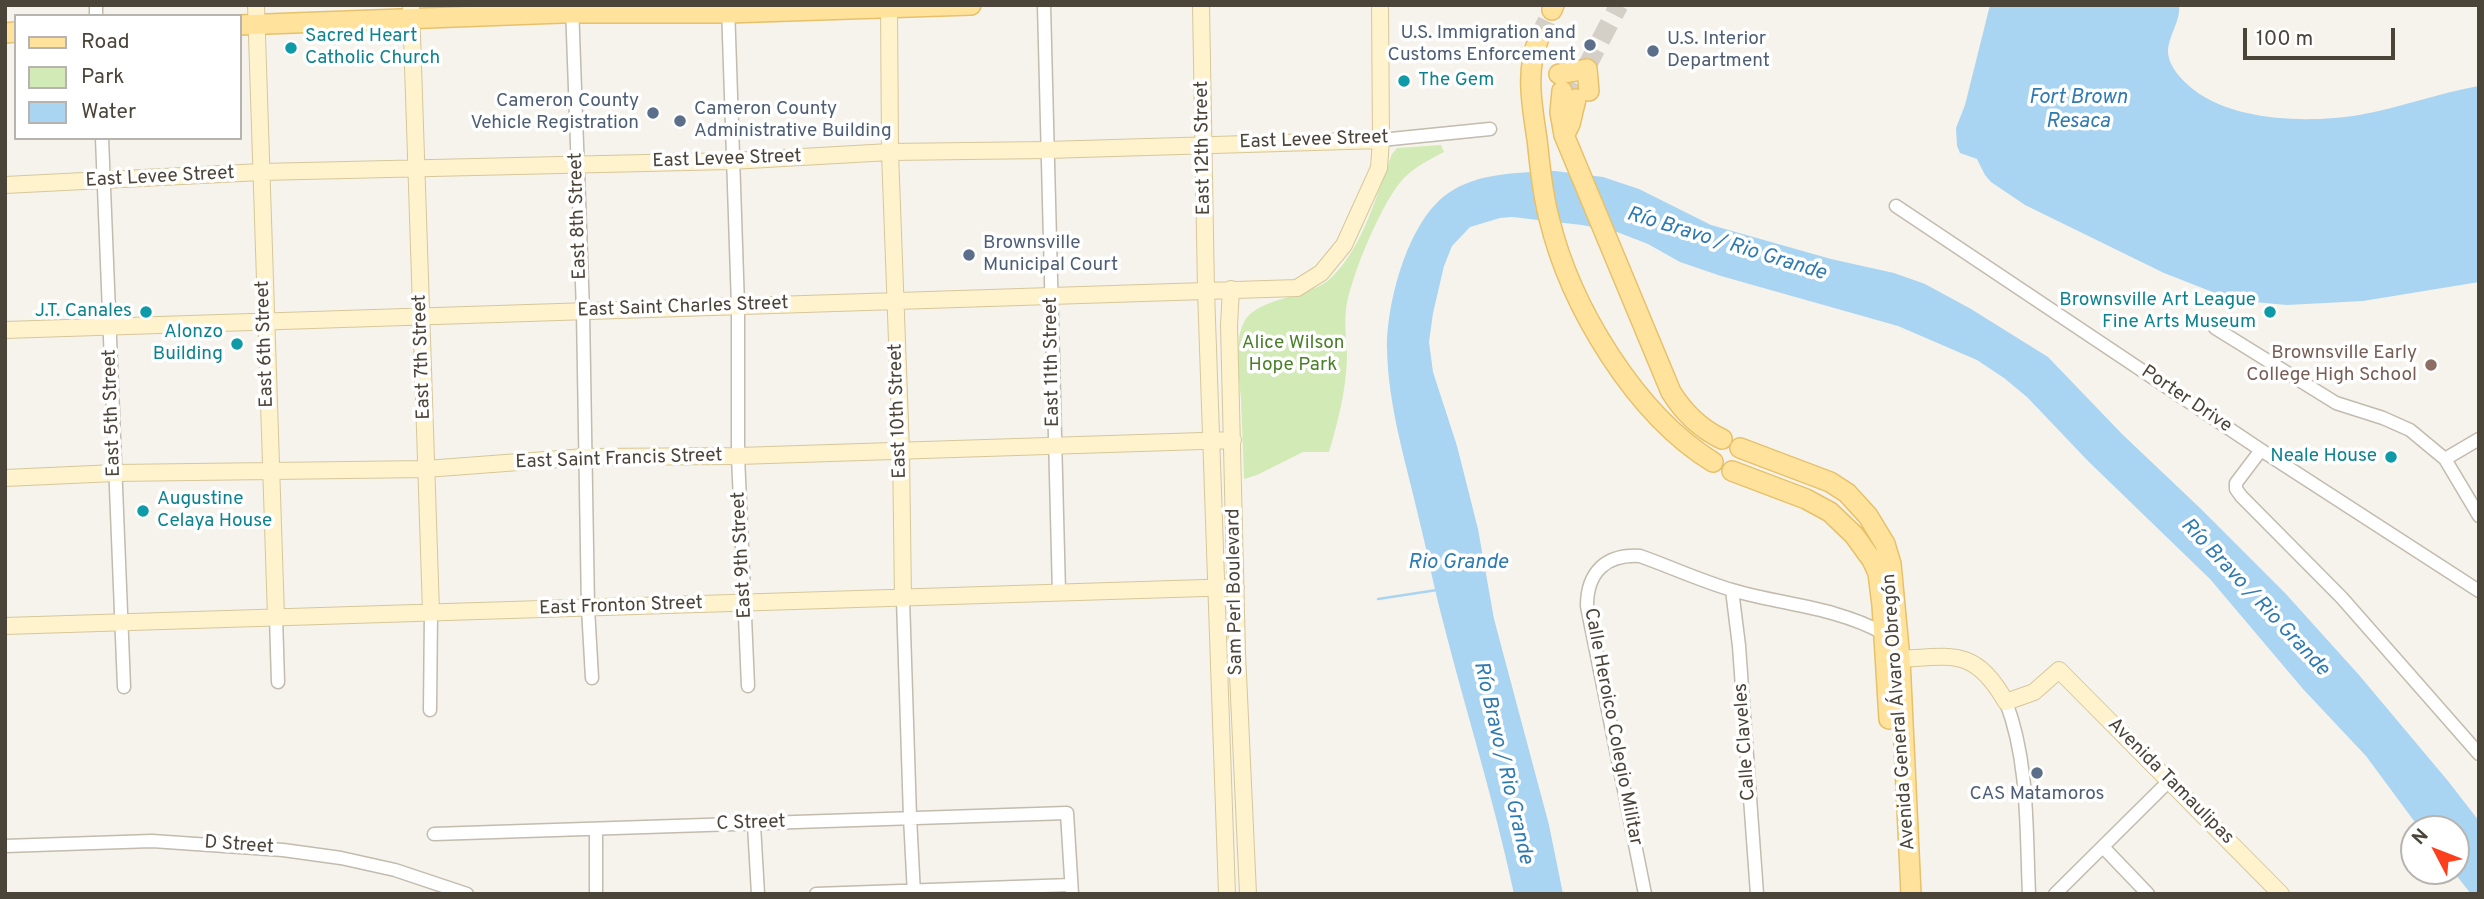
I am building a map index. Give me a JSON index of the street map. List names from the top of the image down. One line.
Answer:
{"streets":{"main road":["Avenida General Álvaro Obregón"],"street":["East Levee Street","East 12th Street","East 8th Street","East Saint Charles Street","East 6th Street","East 7th Street","East 11th Street","Porter Drive","East 10th Street","East 5th Street","East Saint Francis Street","East 9th Street","Sam Perl Boulevard","East Fronton Street","Calle Heroico Colegio Militar","Calle Claveles","Avenida Tamaulipas","C Street","D Street"]},"crossings":[["East Levee Street","East 12th Street"],["East Levee Street","East 8th Street"],["East Levee Street","East Saint Charles Street"],["East Levee Street","East 6th Street"],["East Levee Street","East 7th Street"],["East Levee Street","East 11th Street"],["East Levee Street","East 10th Street"],["East Levee Street","East 5th Street"],["East Levee Street","East 9th Street"],["East 12th Street","East Saint Charles Street"],["East 12th Street","Sam Perl Boulevard"],["East 8th Street","East Saint Charles Street"],["East 8th Street","East Saint Francis Street"],["East 8th Street","East Fronton Street"],["East Saint Charles Street","East 6th Street"],["East Saint Charles Street","East 7th Street"],["East Saint Charles Street","East 11th Street"],["East Saint Charles Street","East 10th Street"],["East Saint Charles Street","East 5th Street"],["East Saint Charles Street","East 9th Street"],["East Saint Charles Street","Sam Perl Boulevard"],["East 6th Street","East Saint Francis Street"],["East 6th Street","East Fronton Street"],["East 7th Street","East Saint Francis Street"],["East 7th Street","East Fronton Street"],["East 11th Street","East Saint Francis Street"],["East 11th Street","East Fronton Street"],["East 10th Street","East Saint Francis Street"],["East 10th Street","East Fronton Street"],["East 10th Street","C Street"],["East 5th Street","East Saint Francis Street"],["East 5th Street","East Fronton Street"],["East Saint Francis Street","East 9th Street"],["East Saint Francis Street","Sam Perl Boulevard"],["East 9th Street","East Fronton Street"],["Sam Perl Boulevard","East Fronton Street"],["Avenida General Álvaro Obregón","Calle Heroico Colegio Militar"],["Calle Heroico Colegio Militar","Calle Claveles"]],"water":["Fort Brown Resaca","Río Bravo / Rio Grande","Rio Grande"],"parks":["Alice Wilson Hope Park"],"places":["U.S. Immigration and Customs Enforcement","Sacred Heart Catholic Church","U.S. Interior Department","The Gem","Cameron County Vehicle Registration","Cameron County Administrative Building","Brownsville Municipal Court","J.T. Canales","Brownsville Art League Fine Arts Museum","Alonzo Building","Brownsville Early College High School","Neale House","Augustine Celaya House","CAS Matamoros"],"legend":["Road","Park","Water"],"scale_bar":"100 m","north":"top left"}
